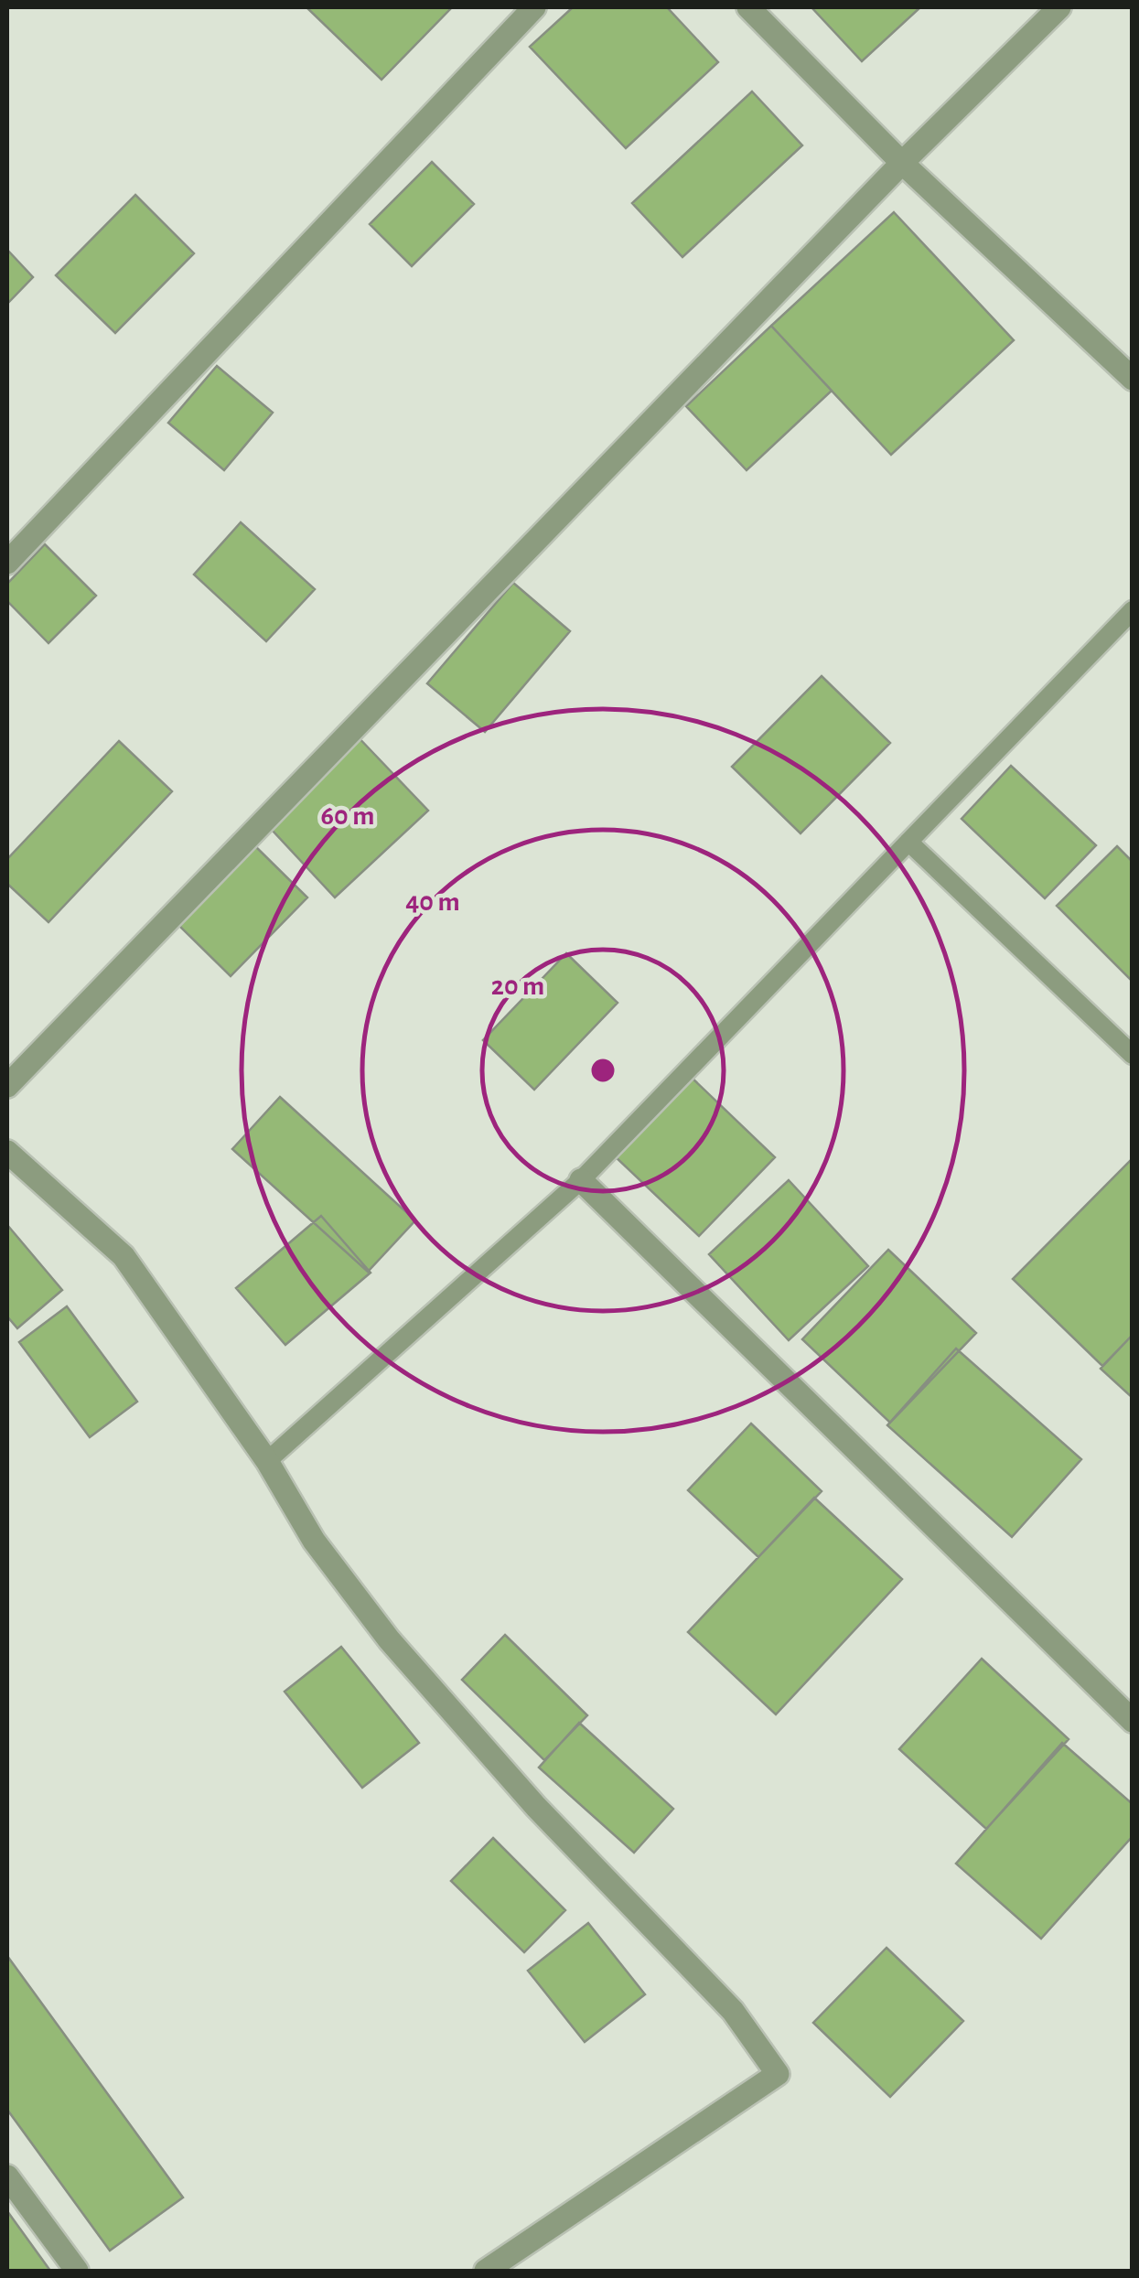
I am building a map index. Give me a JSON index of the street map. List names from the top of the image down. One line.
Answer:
{"rings":["60 m","40 m","20 m"]}
